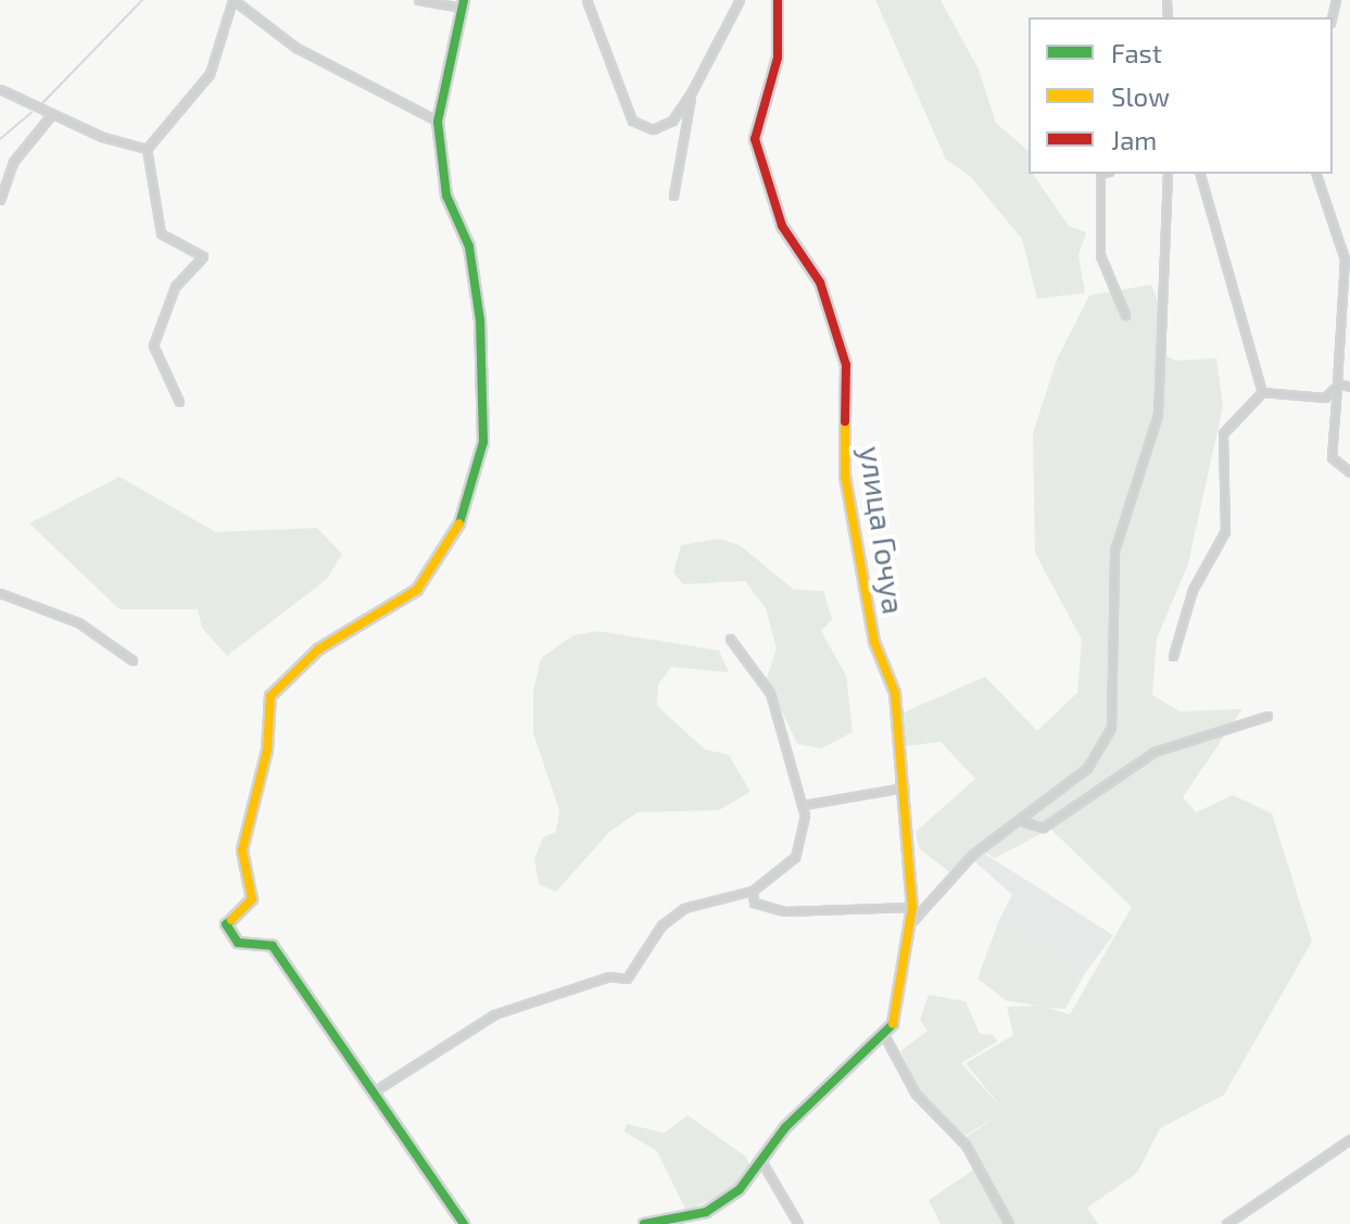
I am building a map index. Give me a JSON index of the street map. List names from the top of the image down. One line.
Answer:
{"streets":{"street":["улица Гочуа"]},"legend":["Fast","Slow","Jam"]}
